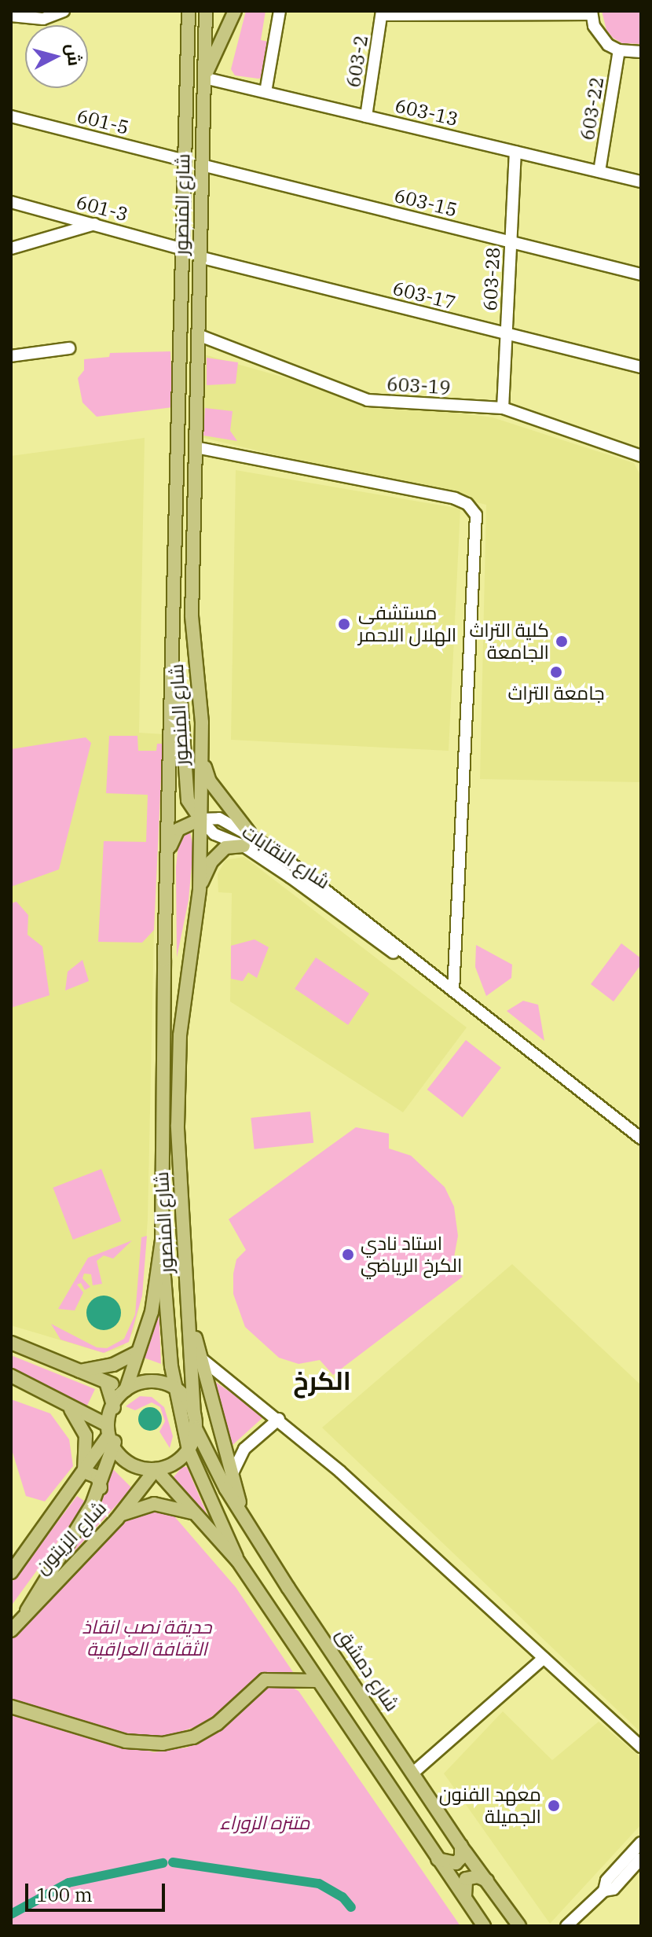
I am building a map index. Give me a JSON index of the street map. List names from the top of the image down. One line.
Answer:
{"streets":{"main road":["شارع المنصور","شارع الزيتون","شارع دمشق"],"street":["603-2","603-22","603-13","601-5","603-15","601-3","603-28","603-17","603-19","شارع النقابات"]},"crossings":[["603-2","603-13"],["603-22","603-13"],["603-13","شارع المنصور"],["603-13","603-28"],["601-5","شارع المنصور"],["603-15","شارع المنصور"],["603-15","603-28"],["شارع المنصور","601-3"],["شارع المنصور","603-17"],["شارع المنصور","603-19"],["شارع المنصور","شارع النقابات"],["شارع المنصور","شارع الزيتون"],["شارع المنصور","شارع دمشق"],["603-28","603-17"],["603-28","603-19"],["شارع الزيتون","شارع دمشق"]],"districts":["الكرخ"],"parks":["حديقة نصب انقاذ الثقافة العراقية","متنزه الزوراء"],"places":["مستشفى الهلال الاحمر","كلية التراث الجامعة","جامعة التراث","استاد نادي الكرخ الرياضي","معهد الفنون الجميلة"],"scale_bar":"100 m","north":"right"}
